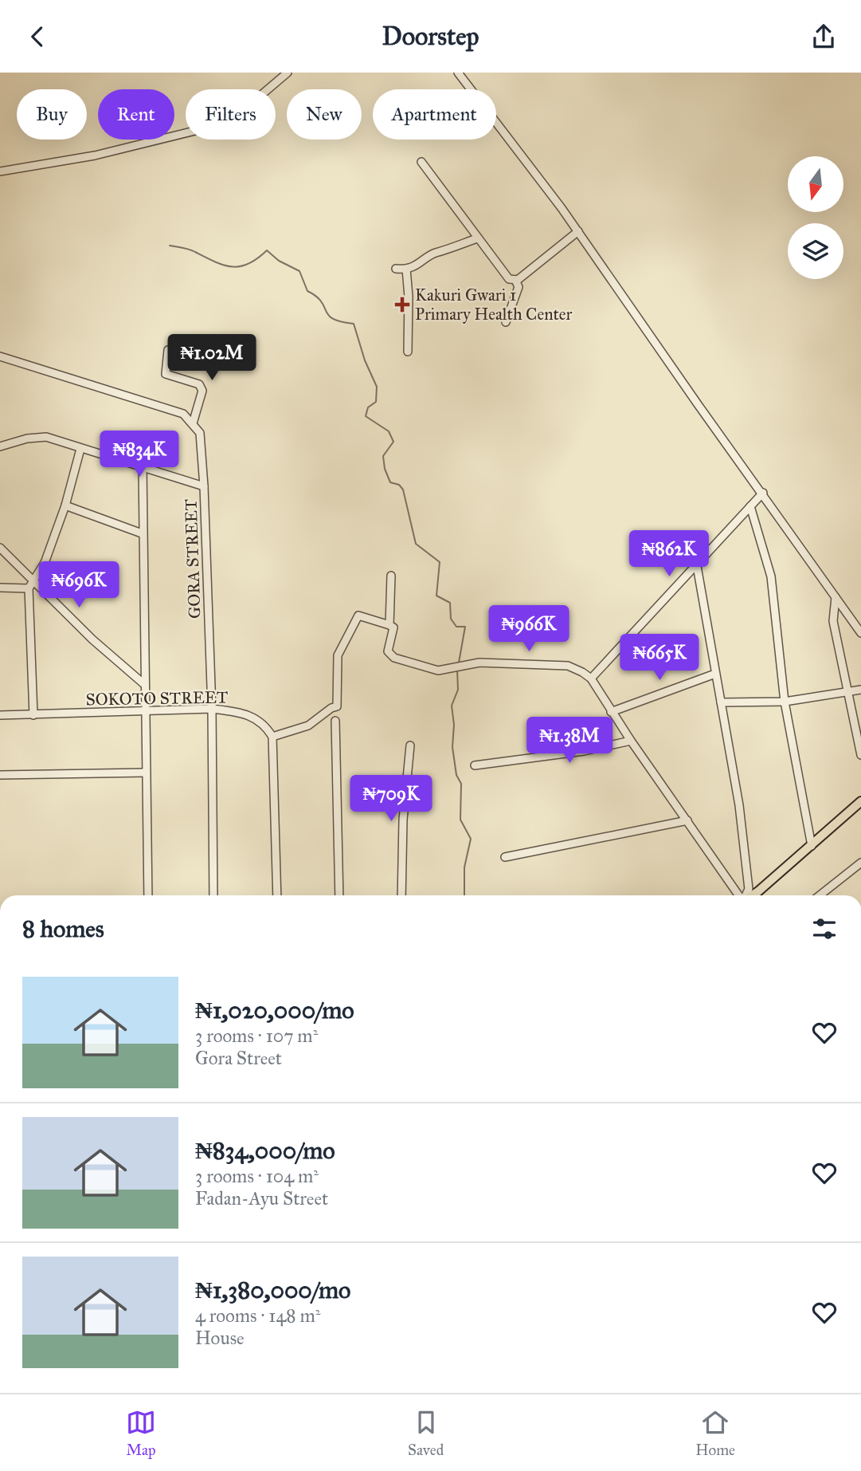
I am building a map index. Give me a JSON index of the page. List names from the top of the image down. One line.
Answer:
{"streets":{"street":["GORA STREET","SOKOTO STREET"]},"crossings":[["GORA STREET","SOKOTO STREET"]],"places":{"health":["Kakuri Gwari 1 Primary Health Center"]},"north":"bottom","page":{"header":"Doorstep","chip":["Buy","Rent","Filters","New","Apartment"],"price":["₦1.02M","₦834K","₦862K","₦696K","₦966K","₦665K","₦1.38M","₦709K"],"heading":"8 homes","list":[{"name":"₦1,020,000/mo","note":"3 rooms · 107 m² · Gora Street"},{"name":"₦834,000/mo","note":"3 rooms · 104 m² · Fadan-Ayu Street"},{"name":"₦1,380,000/mo","note":"4 rooms · 148 m² · House"}],"tabs":["Map","Saved","Home"]}}
